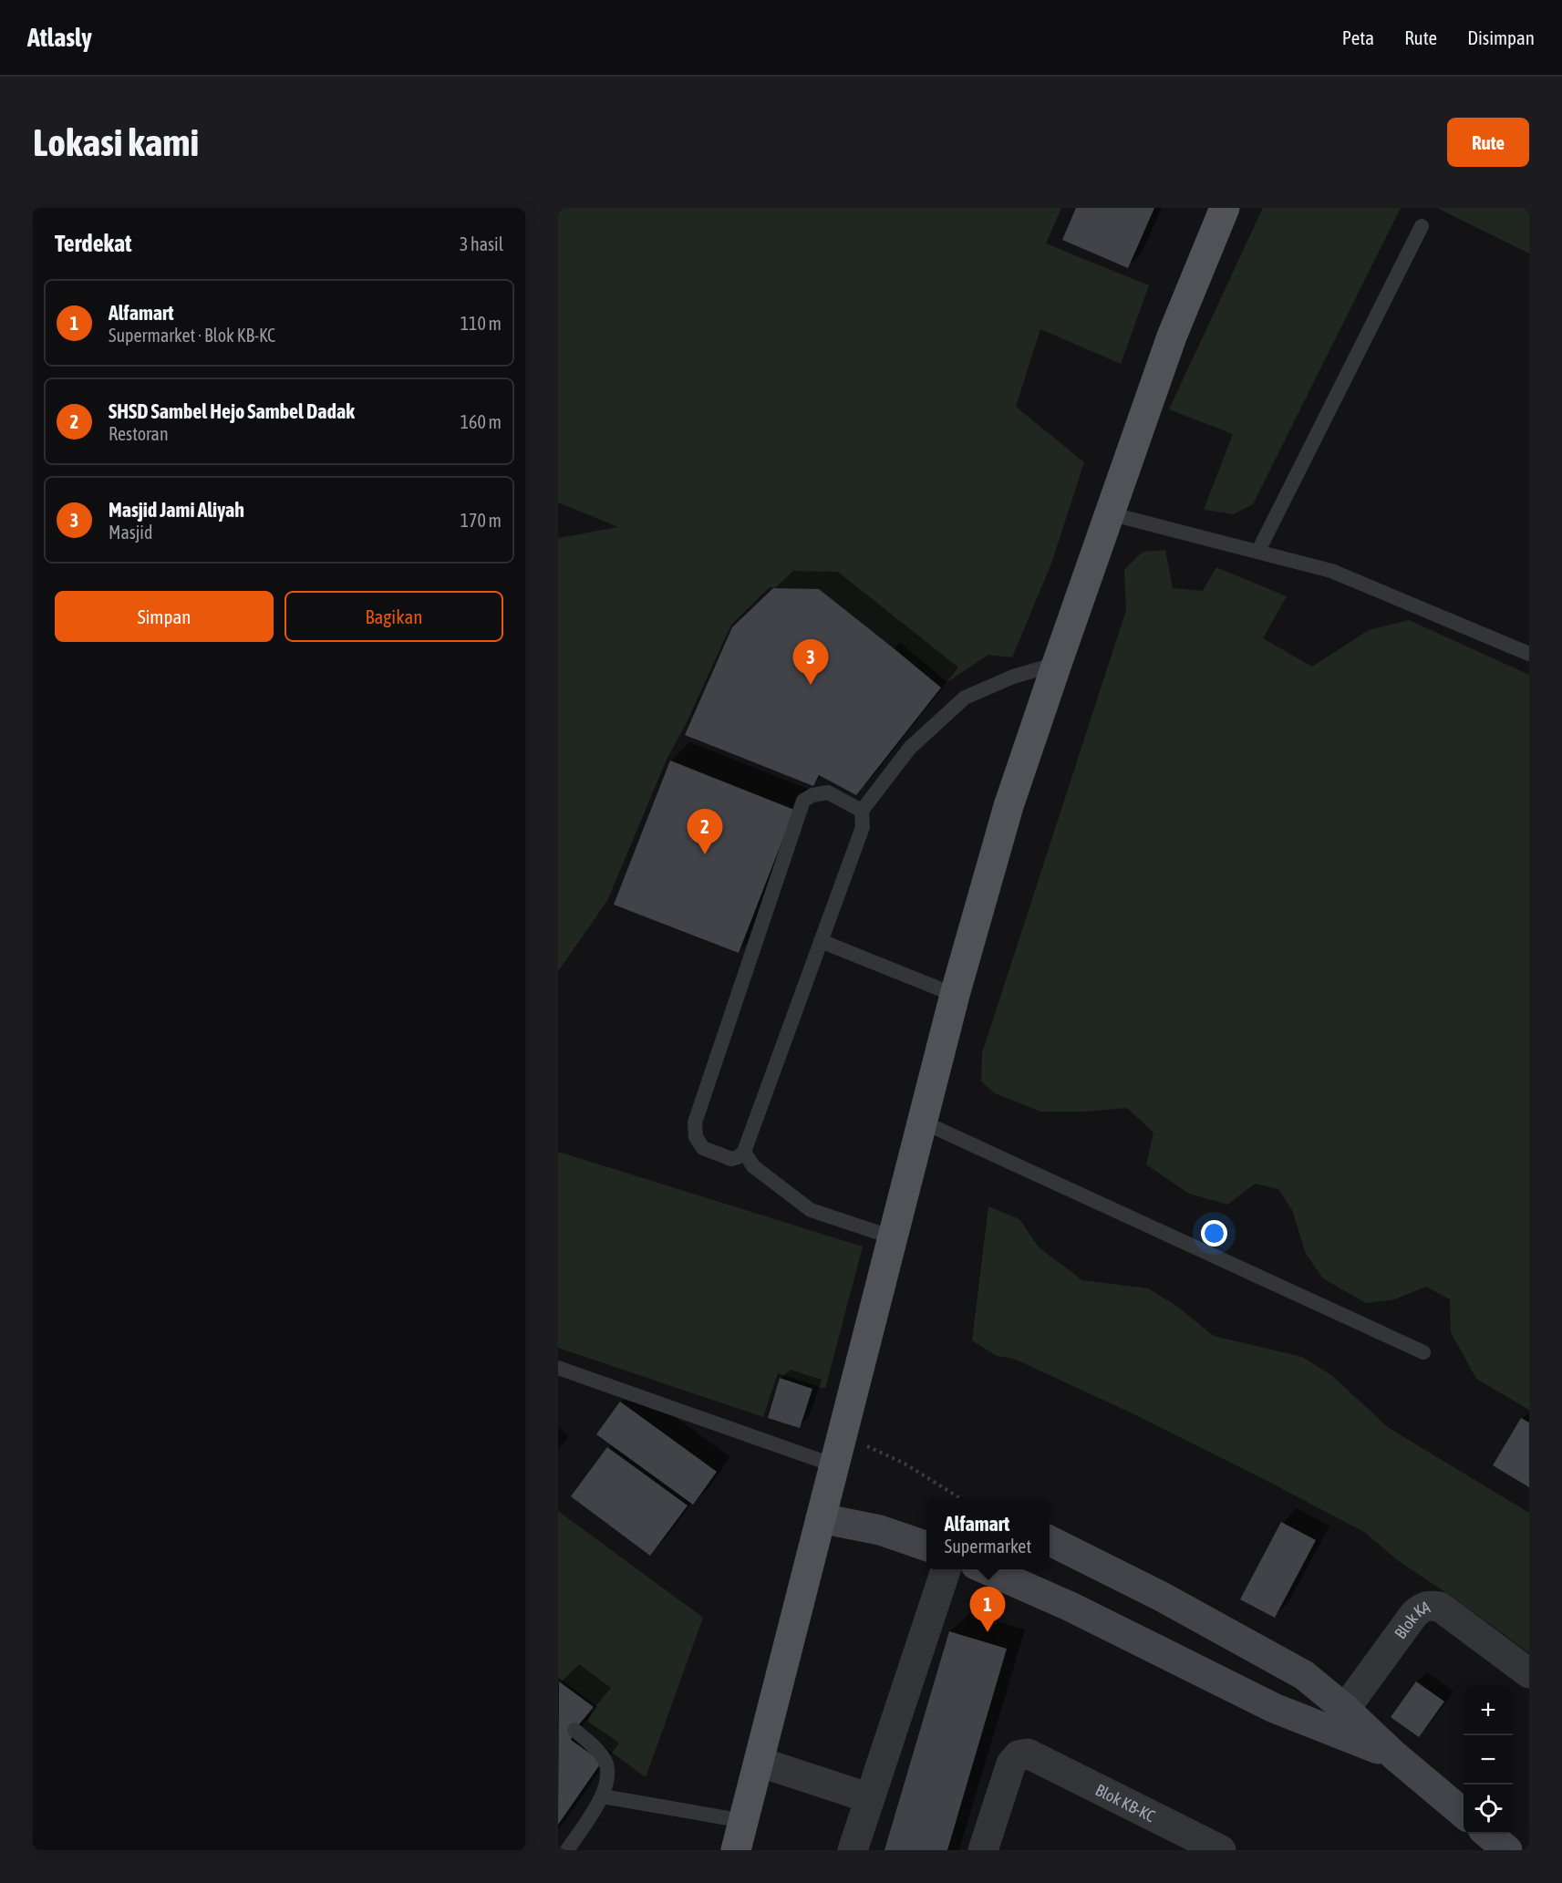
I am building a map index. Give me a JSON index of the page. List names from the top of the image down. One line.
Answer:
{"streets":{"street":["Blok KA","Blok KB-KC"]},"page":{"header":"Atlasly","nav":["Peta","Rute","Disimpan"],"buttons":["Rute",["Simpan","Bagikan"]],"title":"Lokasi kami","heading":["Terdekat","3 hasil"],"list":[{"mark":"1","name":"Alfamart","note":"Supermarket · Blok KB-KC","value":"110 m"},{"mark":"2","name":"SHSD Sambel Hejo Sambel Dadak","note":"Restoran","value":"160 m"},{"mark":"3","name":"Masjid Jami Aliyah","note":"Masjid","value":"170 m"}],"pins":["3","2","1"],"popup":["Alfamart","Supermarket"],"map_buttons":["+","−"]}}
